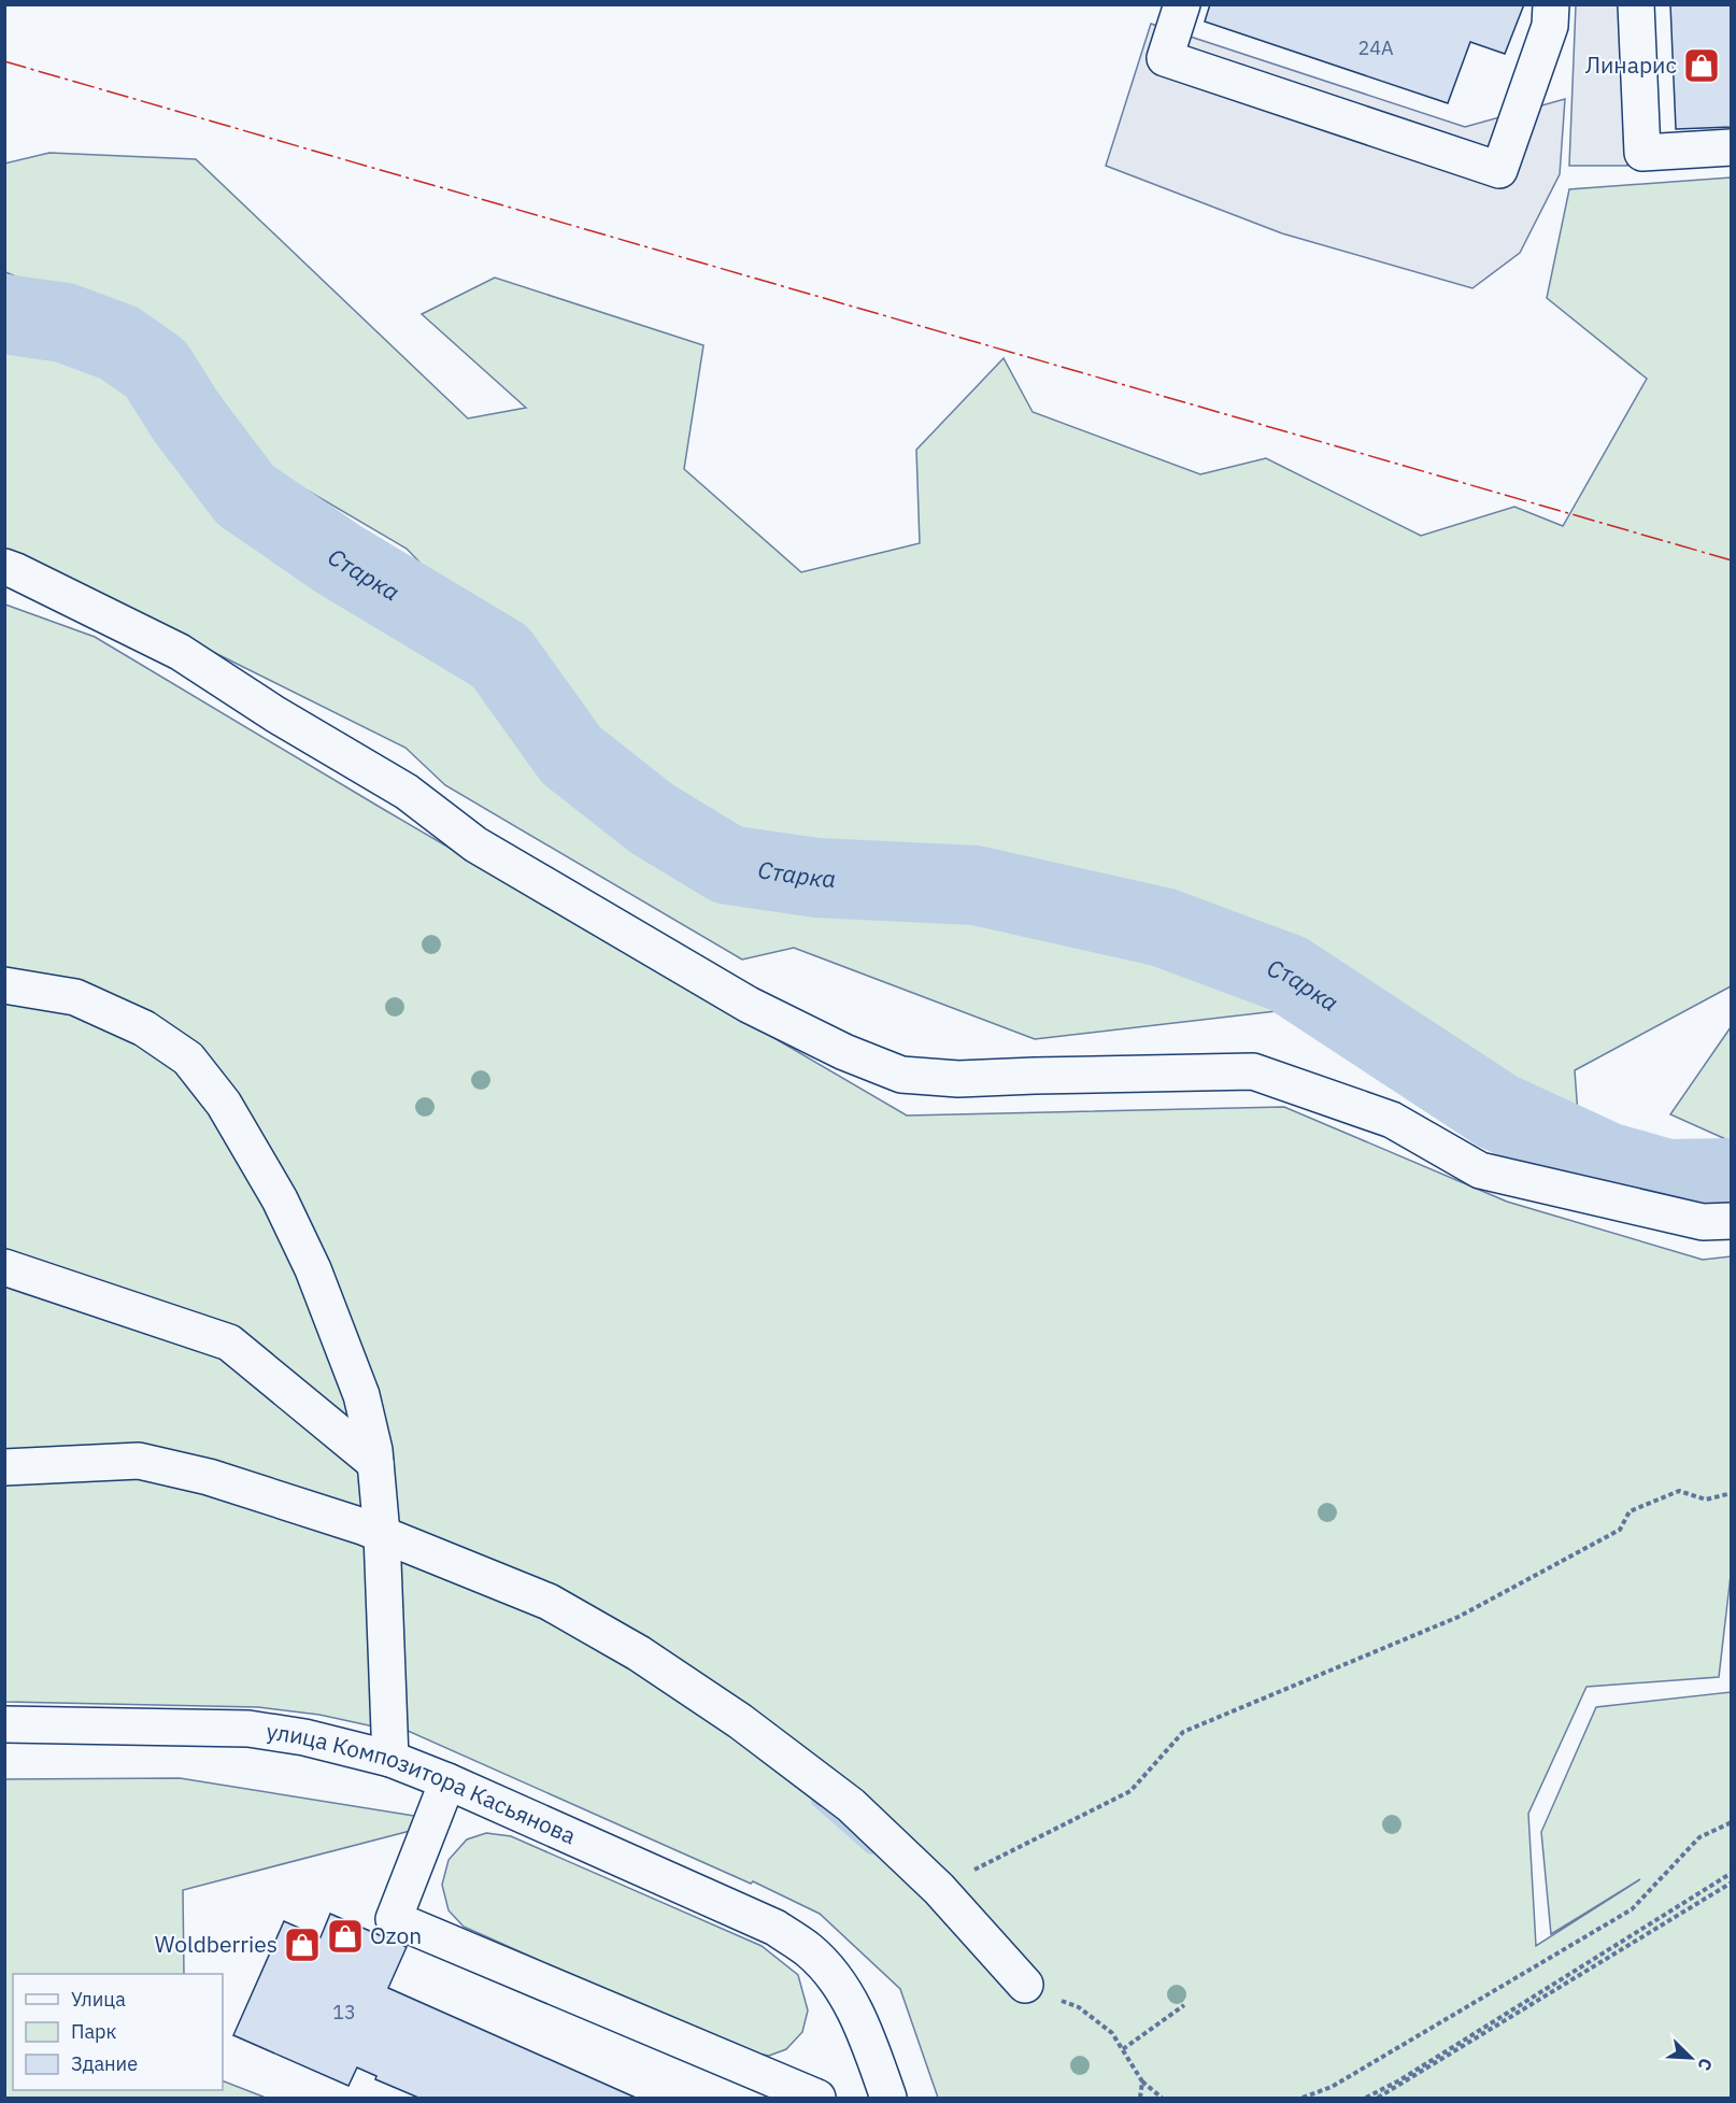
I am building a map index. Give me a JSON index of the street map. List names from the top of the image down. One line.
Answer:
{"streets":{"street":["улица Композитора Касьянова"]},"water":["Старка"],"places":{"shop":["Линарис","Ozon","Woldberries"]},"house_numbers":["24А","13"],"legend":["Улица","Парк","Здание"],"north":"bottom right"}
